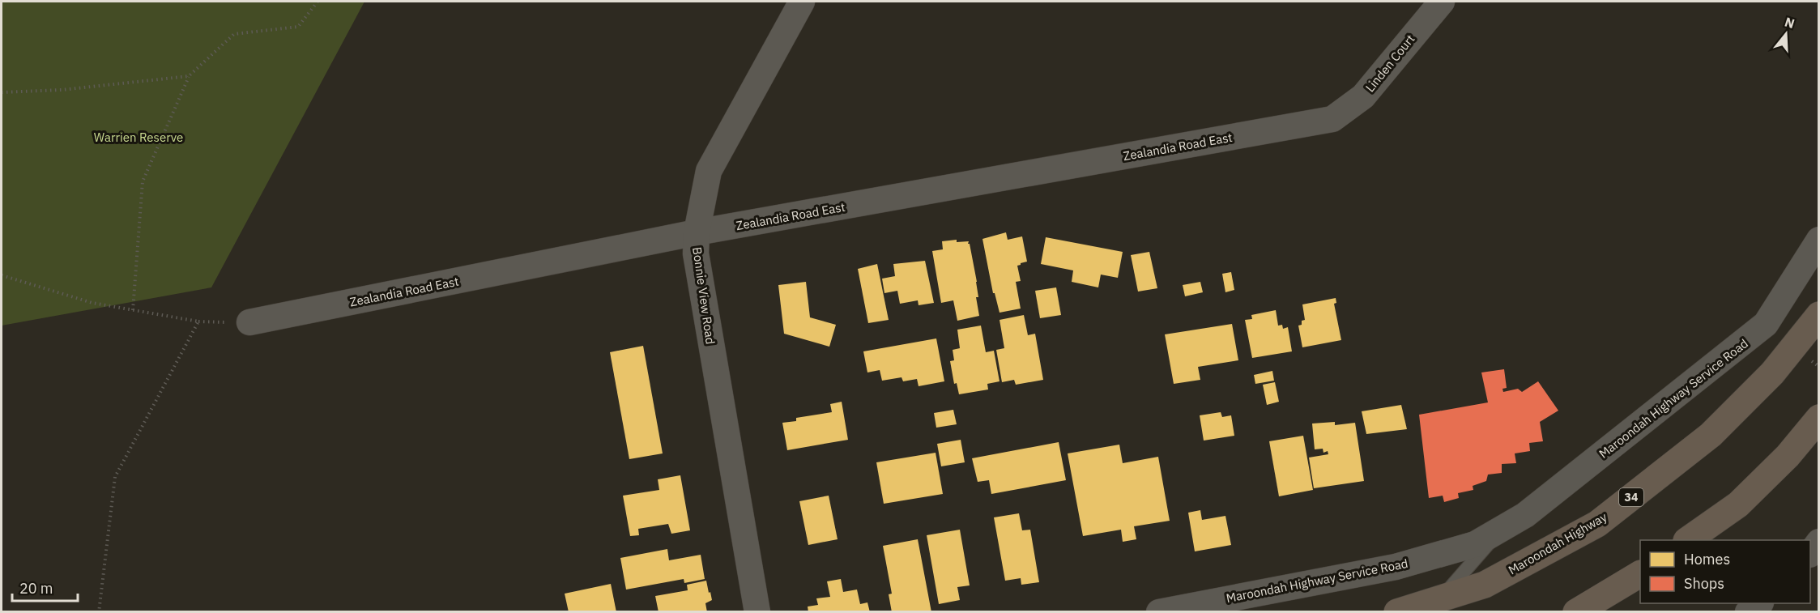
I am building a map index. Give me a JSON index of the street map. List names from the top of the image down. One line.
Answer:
{"streets":{"highway":["34","Maroondah Highway"],"street":["Linden Court","Zealandia Road East","Bonnie View Road","Maroondah Highway Service Road"]},"crossings":[["Linden Court","Zealandia Road East"],["Zealandia Road East","Bonnie View Road"],["Maroondah Highway Service Road","Maroondah Highway"]],"parks":["Warrien Reserve"],"legend":["Homes","Shops"],"scale_bar":"20 m","north":"top"}
